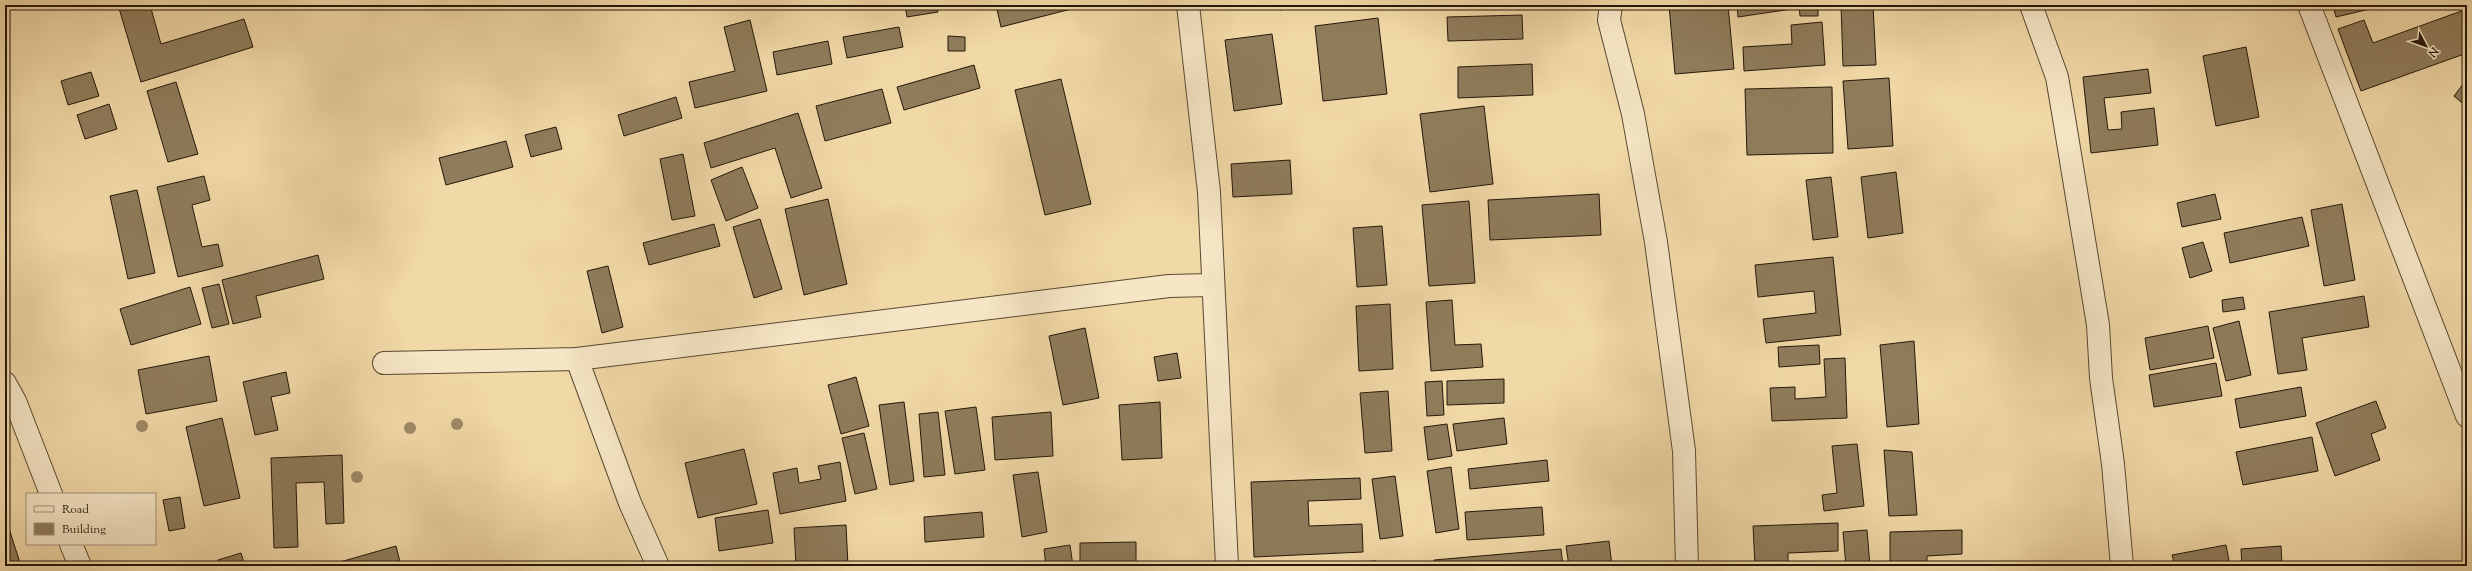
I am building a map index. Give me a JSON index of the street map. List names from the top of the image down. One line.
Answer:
{"legend":["Road","Building"],"north":"bottom right"}
